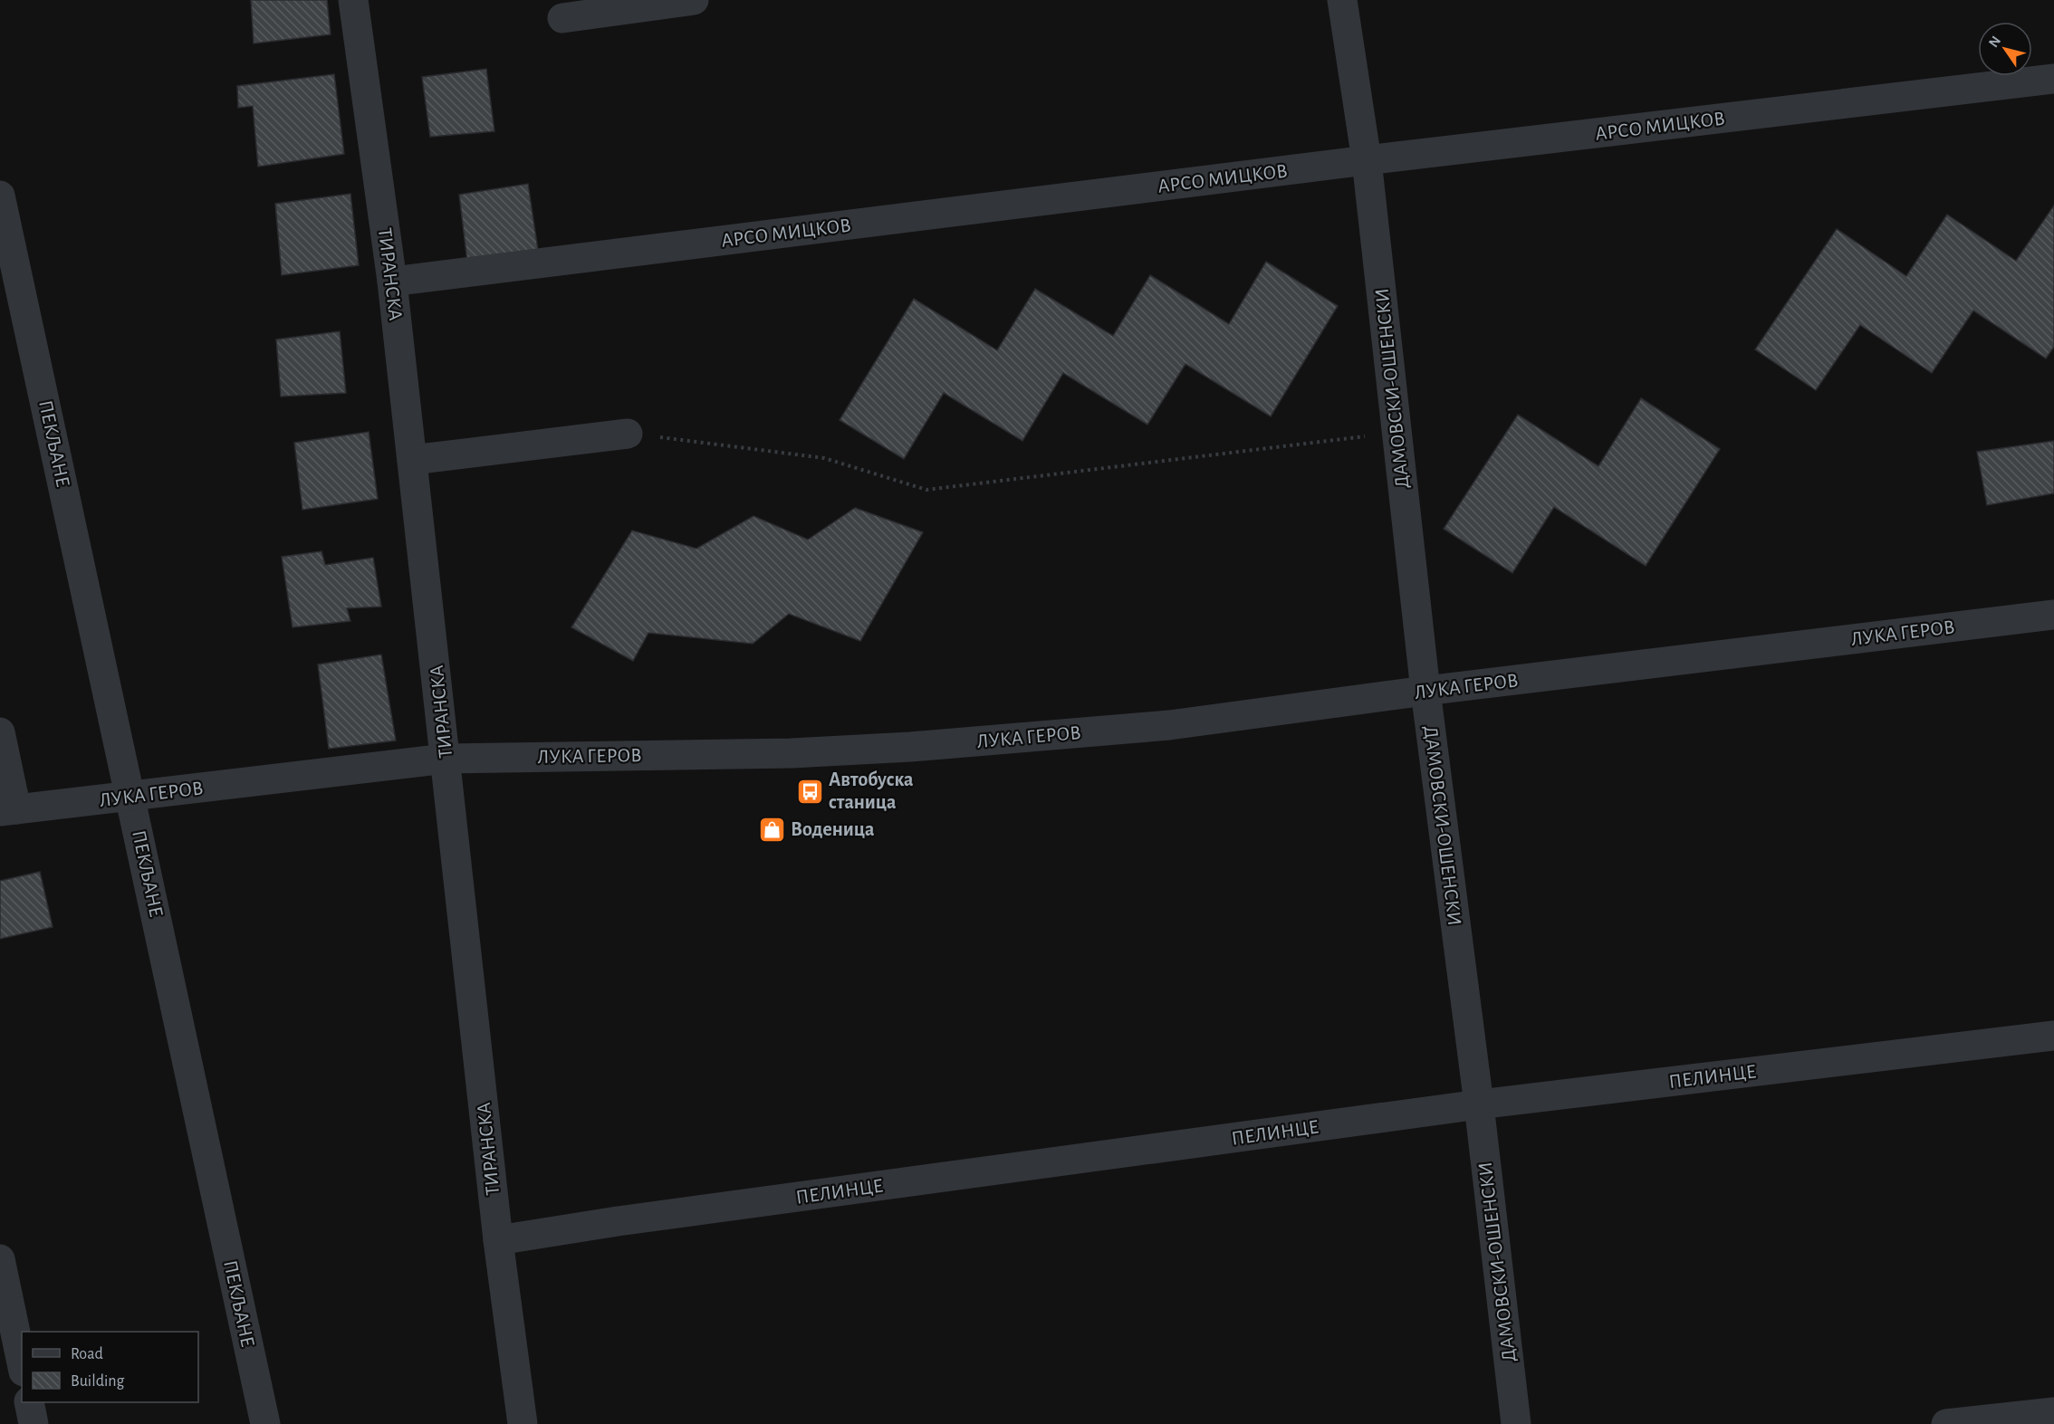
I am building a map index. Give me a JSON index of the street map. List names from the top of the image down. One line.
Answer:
{"streets":{"street":["АРСО МИЦКОВ","ТИРАНСКА","ДАМОВСКИ-ОШЕНСКИ","ПЕКЉАНЕ","ЛУКА ГЕРОВ","ПЕЛИНЦЕ"]},"crossings":[["АРСО МИЦКОВ","ТИРАНСКА"],["АРСО МИЦКОВ","ДАМОВСКИ-ОШЕНСКИ"],["ТИРАНСКА","ЛУКА ГЕРОВ"],["ТИРАНСКА","ПЕЛИНЦЕ"],["ДАМОВСКИ-ОШЕНСКИ","ЛУКА ГЕРОВ"],["ДАМОВСКИ-ОШЕНСКИ","ПЕЛИНЦЕ"],["ПЕКЉАНЕ","ЛУКА ГЕРОВ"]],"places":{"bus stop":["Автобуска станица"],"shop":["Воденица"]},"legend":["Road","Building"],"north":"top left"}
